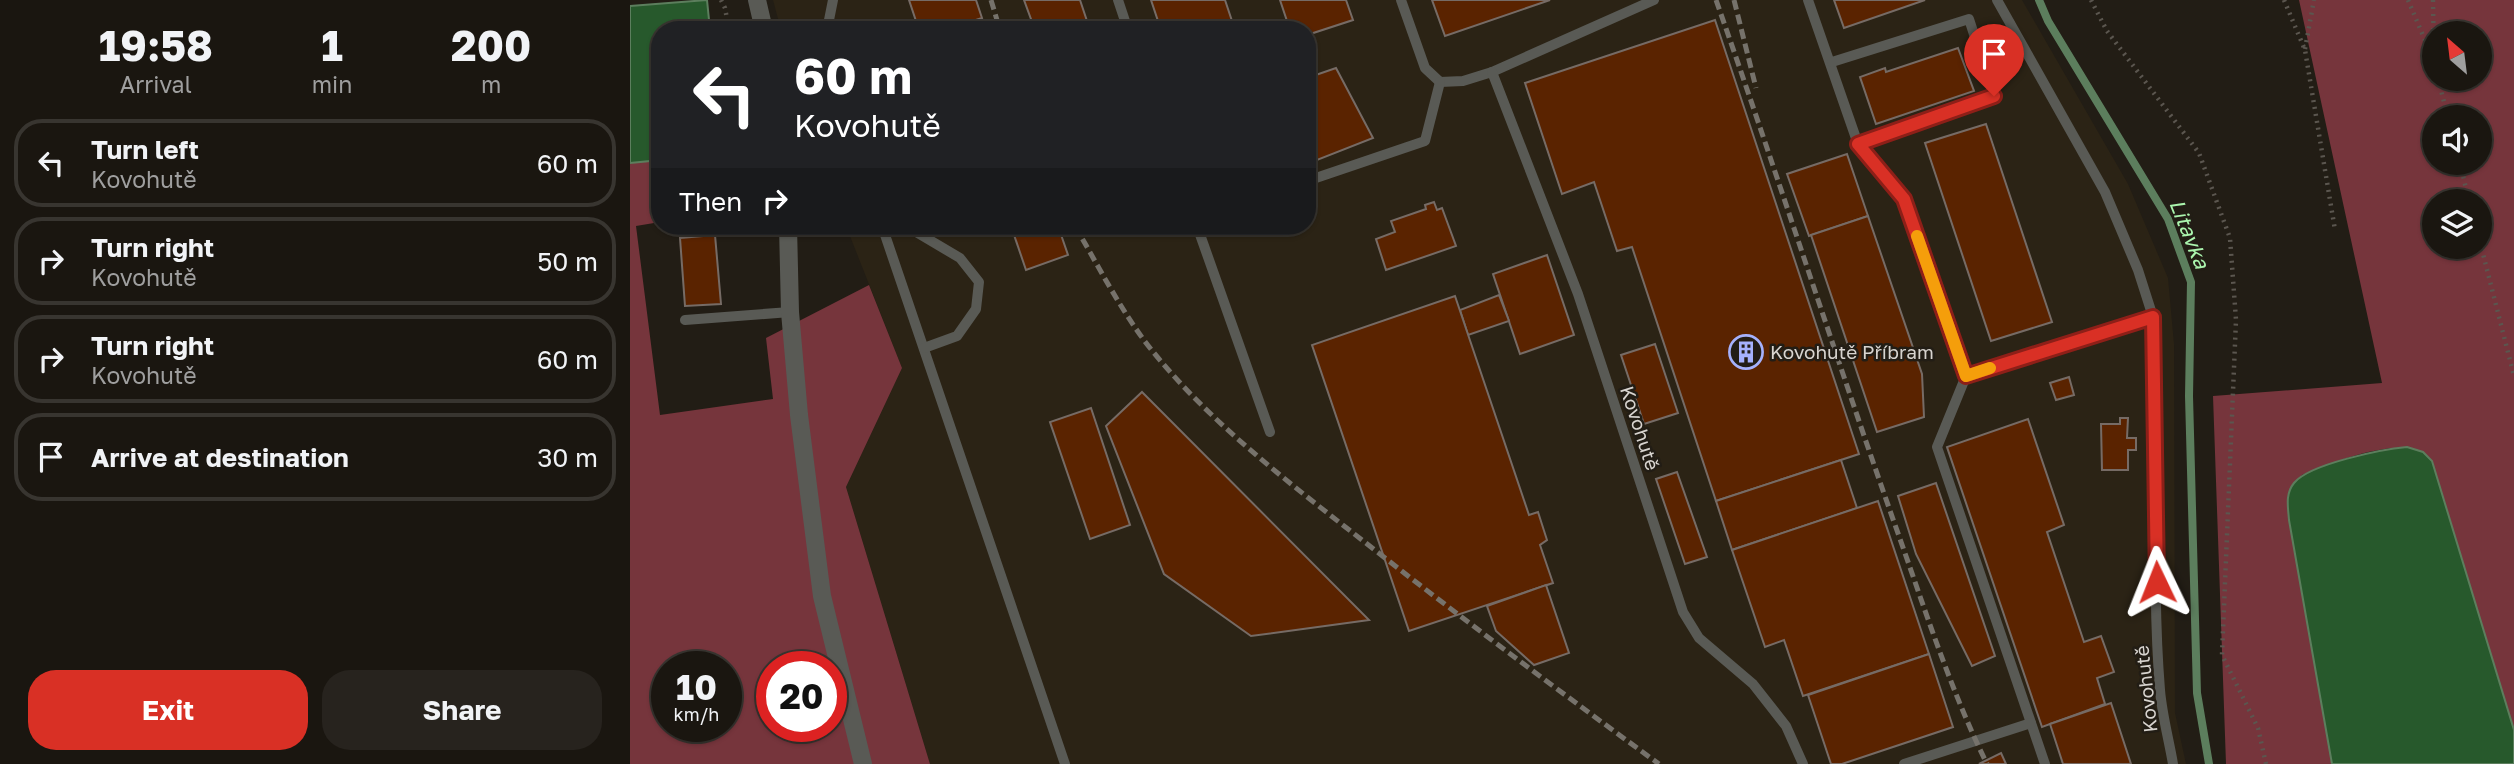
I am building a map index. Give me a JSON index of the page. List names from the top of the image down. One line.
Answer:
{"streets":{"lane":["Kovohutě"]},"water":["Litavka"],"places":{"building":["Kovohutě Příbram"]},"north":"top left","page":{"eta":["19:58","Arrival","1","min","200","m"],"turn":["60 m","Kovohutě"],"list":[{"name":"Turn left","note":"Kovohutě","value":"60 m"},{"name":"Turn right","note":"Kovohutě","value":"50 m"},{"name":"Turn right","note":"Kovohutě","value":"60 m"},{"name":"Arrive at destination","value":"30 m"}],"then":"Then","speed":"10 km/h","limit":"20","buttons":["Exit","Share"]}}
